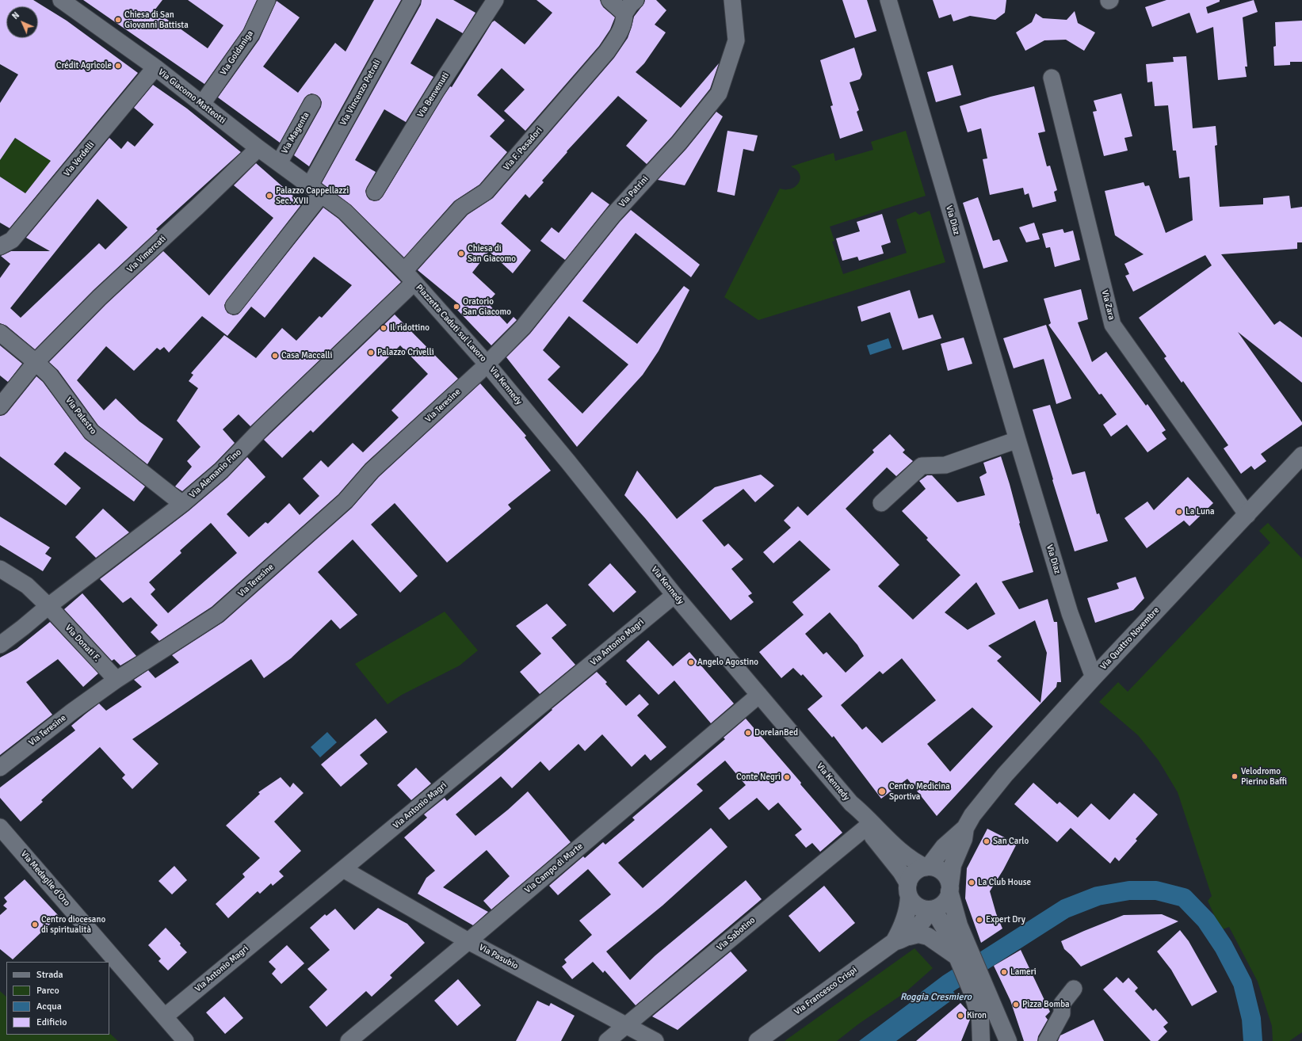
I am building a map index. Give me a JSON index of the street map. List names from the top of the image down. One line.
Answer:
{"streets":{"street":["Via Goldaniga","Via Vincenzo Petrali","Via Benvenuti","Via Giacomo Matteotti","Via Magenta","Via F. Pesadori","Via Verdelli","Via Patrini","Via Diaz","Via Vimercati","Via Zara","Piazzetta Caduti sul Lavoro","Via Kennedy","Via Teresine","Via Palestro","Via Alemanio Fino","Via Quattro Novembre","Via Antonio Magri","Via Donati F.","Via Campo di Marte","Via Medaglie d'Oro","Via Sabotino","Via Pasubio","Via Francesco Crispi"]},"crossings":[["Via Goldaniga","Via Giacomo Matteotti"],["Via Vincenzo Petrali","Via Giacomo Matteotti"],["Via Giacomo Matteotti","Via Magenta"],["Via Giacomo Matteotti","Via F. Pesadori"],["Via Giacomo Matteotti","Via Verdelli"],["Via Giacomo Matteotti","Via Vimercati"],["Via Giacomo Matteotti","Piazzetta Caduti sul Lavoro"],["Via Giacomo Matteotti","Via Alemanio Fino"],["Via F. Pesadori","Piazzetta Caduti sul Lavoro"],["Via F. Pesadori","Via Alemanio Fino"],["Via Patrini","Piazzetta Caduti sul Lavoro"],["Via Patrini","Via Kennedy"],["Via Patrini","Via Teresine"],["Via Diaz","Via Quattro Novembre"],["Via Vimercati","Via Palestro"],["Via Zara","Via Quattro Novembre"],["Piazzetta Caduti sul Lavoro","Via Kennedy"],["Piazzetta Caduti sul Lavoro","Via Teresine"],["Piazzetta Caduti sul Lavoro","Via Alemanio Fino"],["Via Kennedy","Via Teresine"],["Via Kennedy","Via Quattro Novembre"],["Via Kennedy","Via Antonio Magri"],["Via Kennedy","Via Campo di Marte"],["Via Kennedy","Via Sabotino"],["Via Teresine","Via Donati F."],["Via Palestro","Via Alemanio Fino"],["Via Alemanio Fino","Via Donati F."],["Via Antonio Magri","Via Medaglie d'Oro"],["Via Antonio Magri","Via Pasubio"],["Via Campo di Marte","Via Pasubio"],["Via Sabotino","Via Pasubio"]],"water":["Roggia Cresmiero"],"places":["Chiesa di San Giovanni Battista","Crédit Agricole","Palazzo Cappellazzi Sec. XVII","Chiesa di San Giacomo","Oratorio San Giacomo","Il ridottino","Palazzo Crivelli","Casa Maccalli","La Luna","Angelo Agostino","DorelanBed","Velodromo Pierino Baffi","Conte Negri","Centro Medicina Sportiva","San Carlo","La Club House","Expert Dry","Centro diocesano di spiritualità","Lameri","Pizza Bomba","Kiron"],"legend":["Strada","Parco","Acqua","Edificio"],"north":"top left"}
